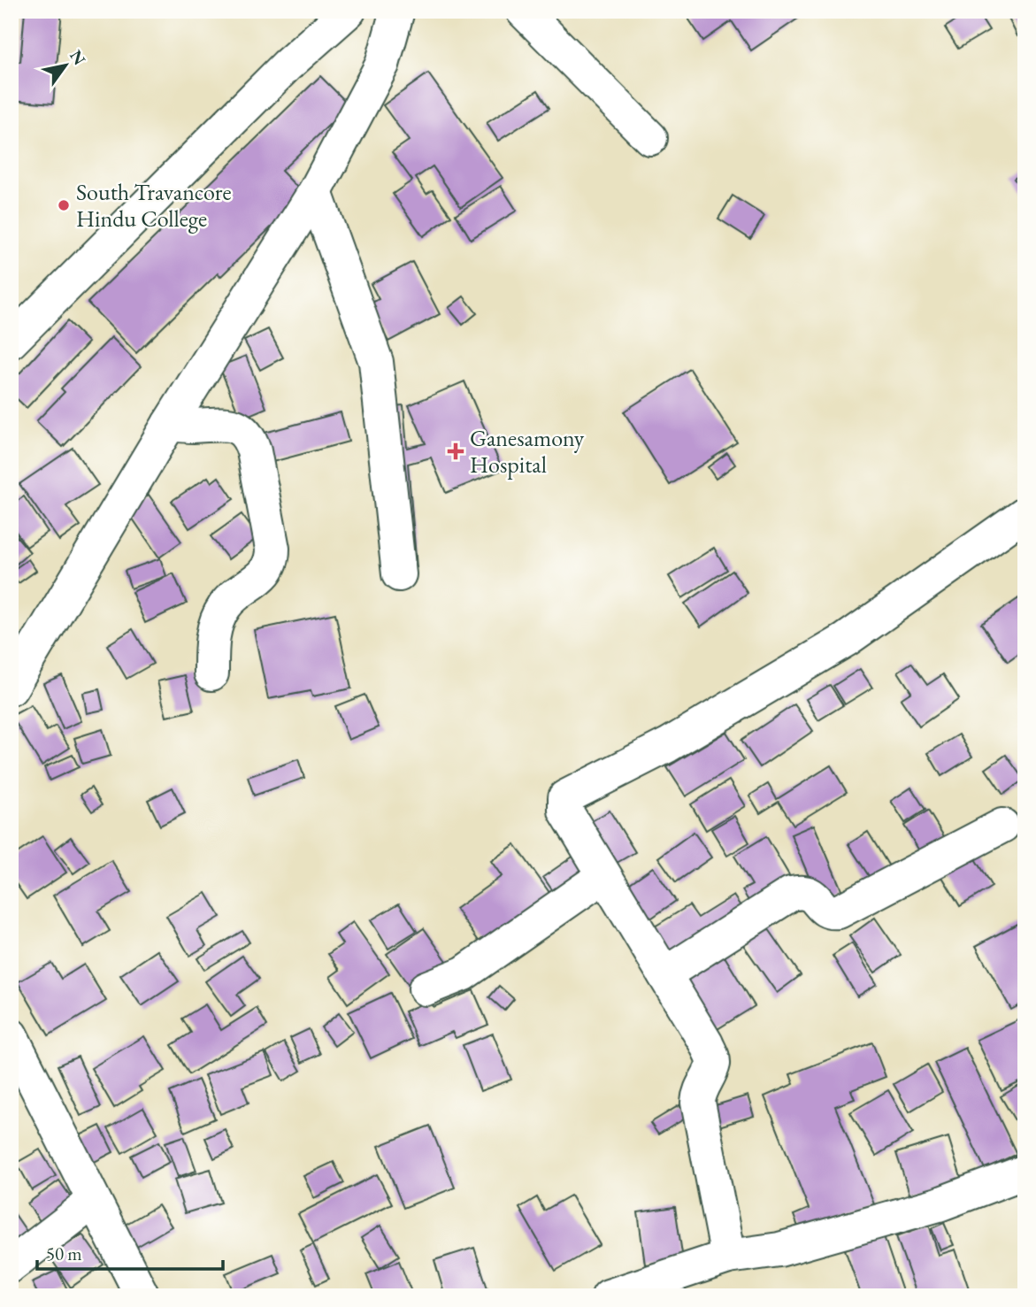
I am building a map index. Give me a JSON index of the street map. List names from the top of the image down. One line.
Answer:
{"places":{"other":["South Travancore Hindu College"],"health":["Ganesamony Hospital"]},"scale_bar":"50 m","north":"top right"}
